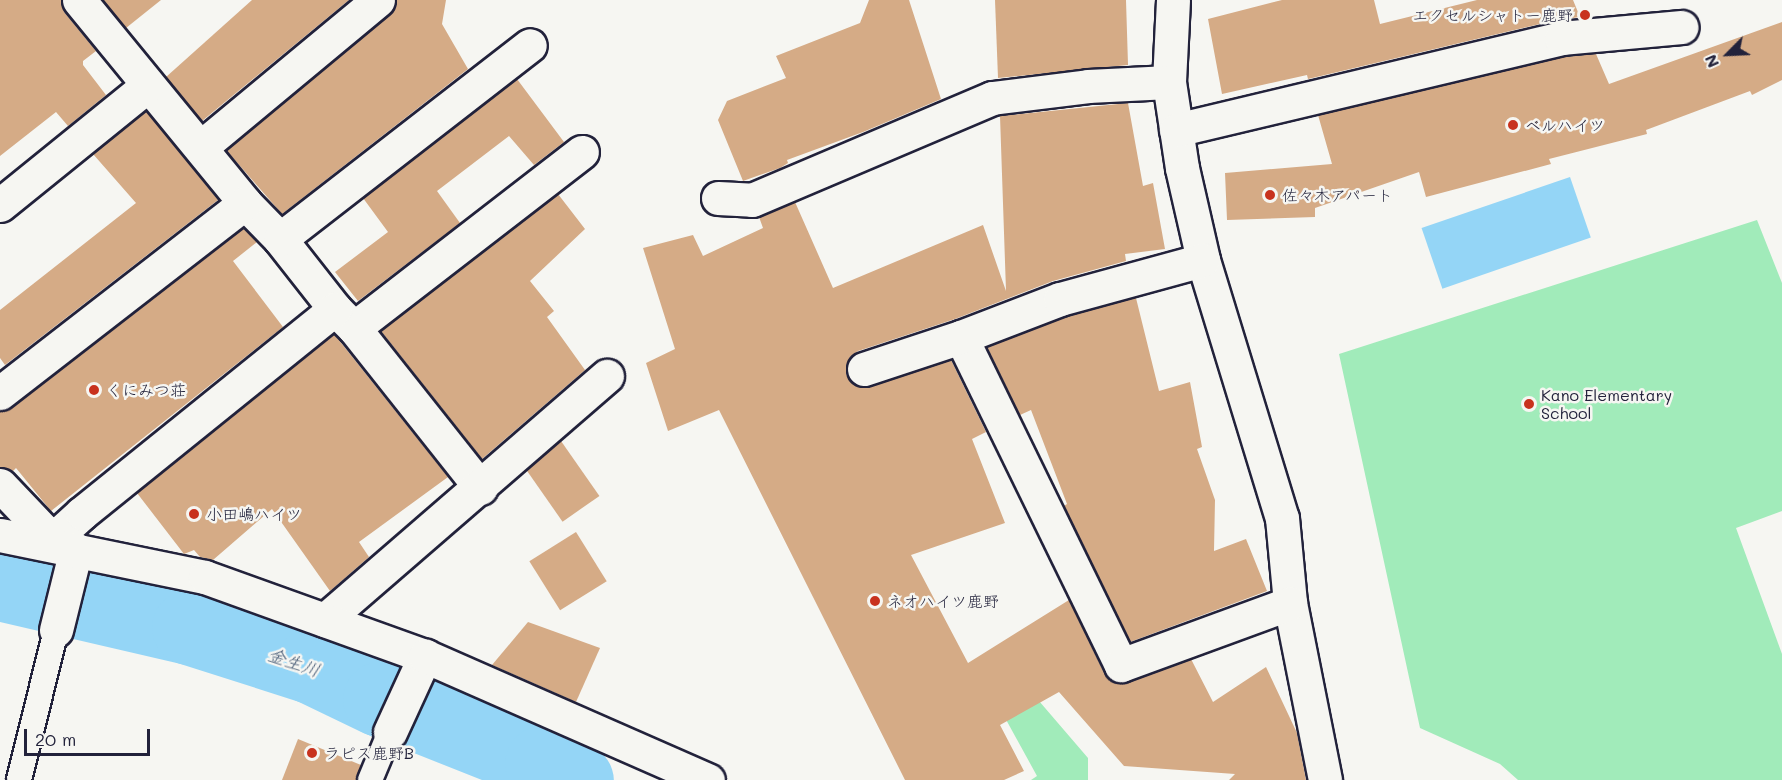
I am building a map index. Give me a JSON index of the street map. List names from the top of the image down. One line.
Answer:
{"water":["金生川"],"places":["エクセルシャトー鹿野","ベルハイツ","佐々木アパート","くにみつ荘","Kano Elementary School","小田嶋ハイツ","ネオハイツ鹿野","ラピス鹿野B"],"scale_bar":"20 m","north":"bottom left"}
